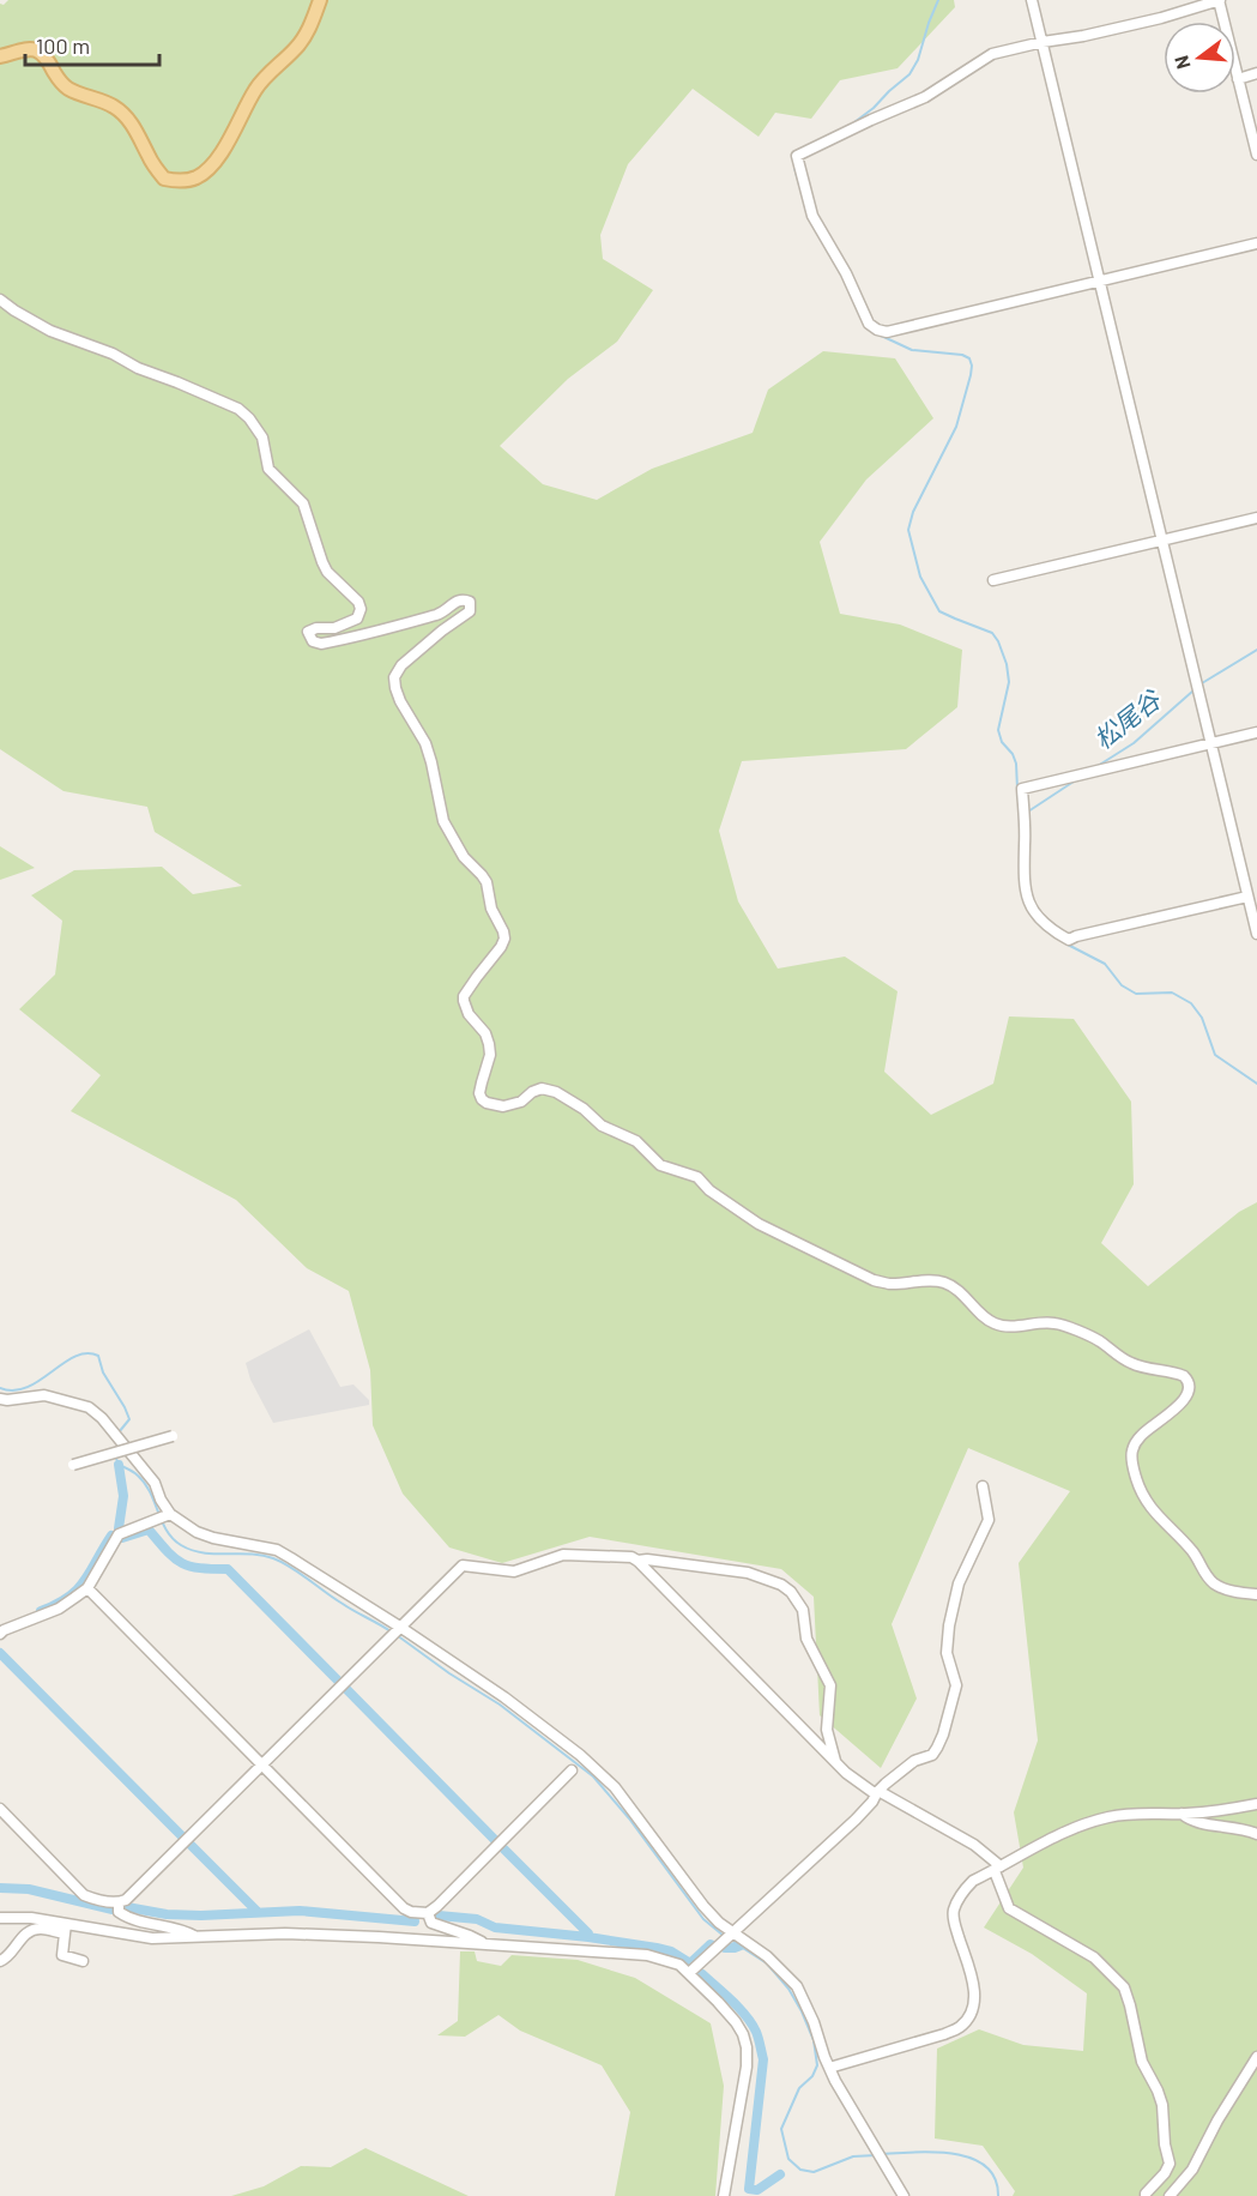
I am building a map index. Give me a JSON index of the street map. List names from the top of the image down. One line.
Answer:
{"water":["松尾谷"],"scale_bar":"100 m","north":"left"}
